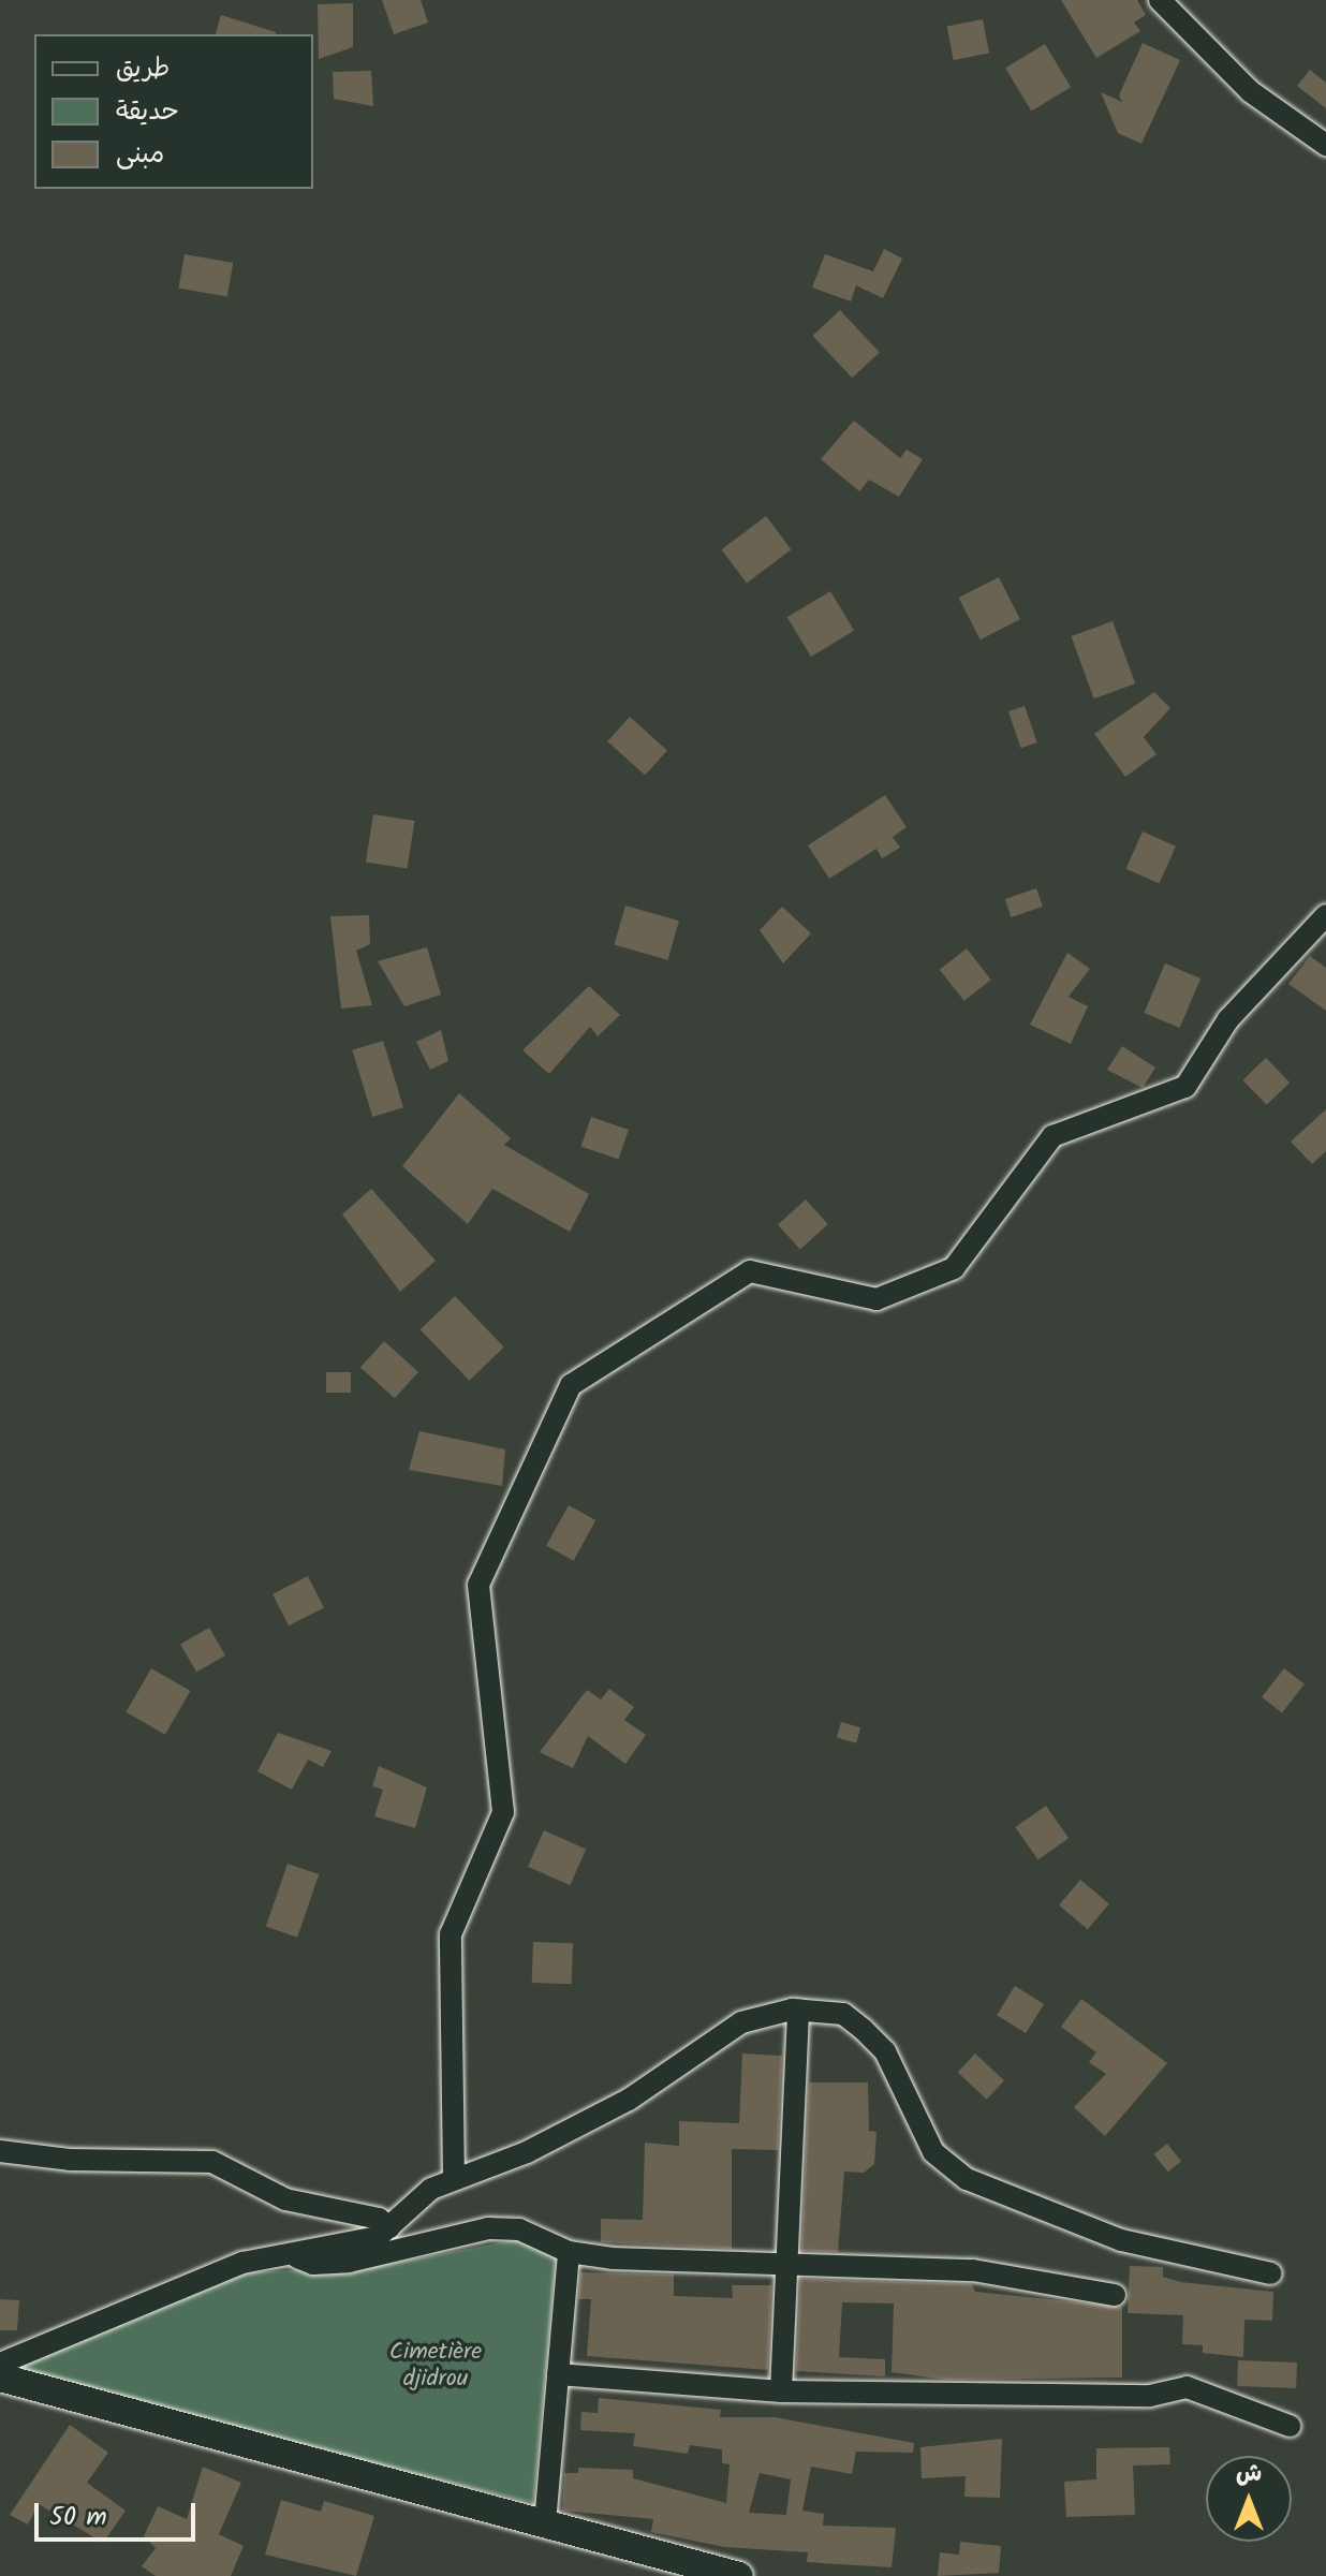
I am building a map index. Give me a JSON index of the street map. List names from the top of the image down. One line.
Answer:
{"parks":["Cimetière djidrou"],"legend":["طريق","حديقة","مبنى"],"scale_bar":"50 m","north":"top"}
